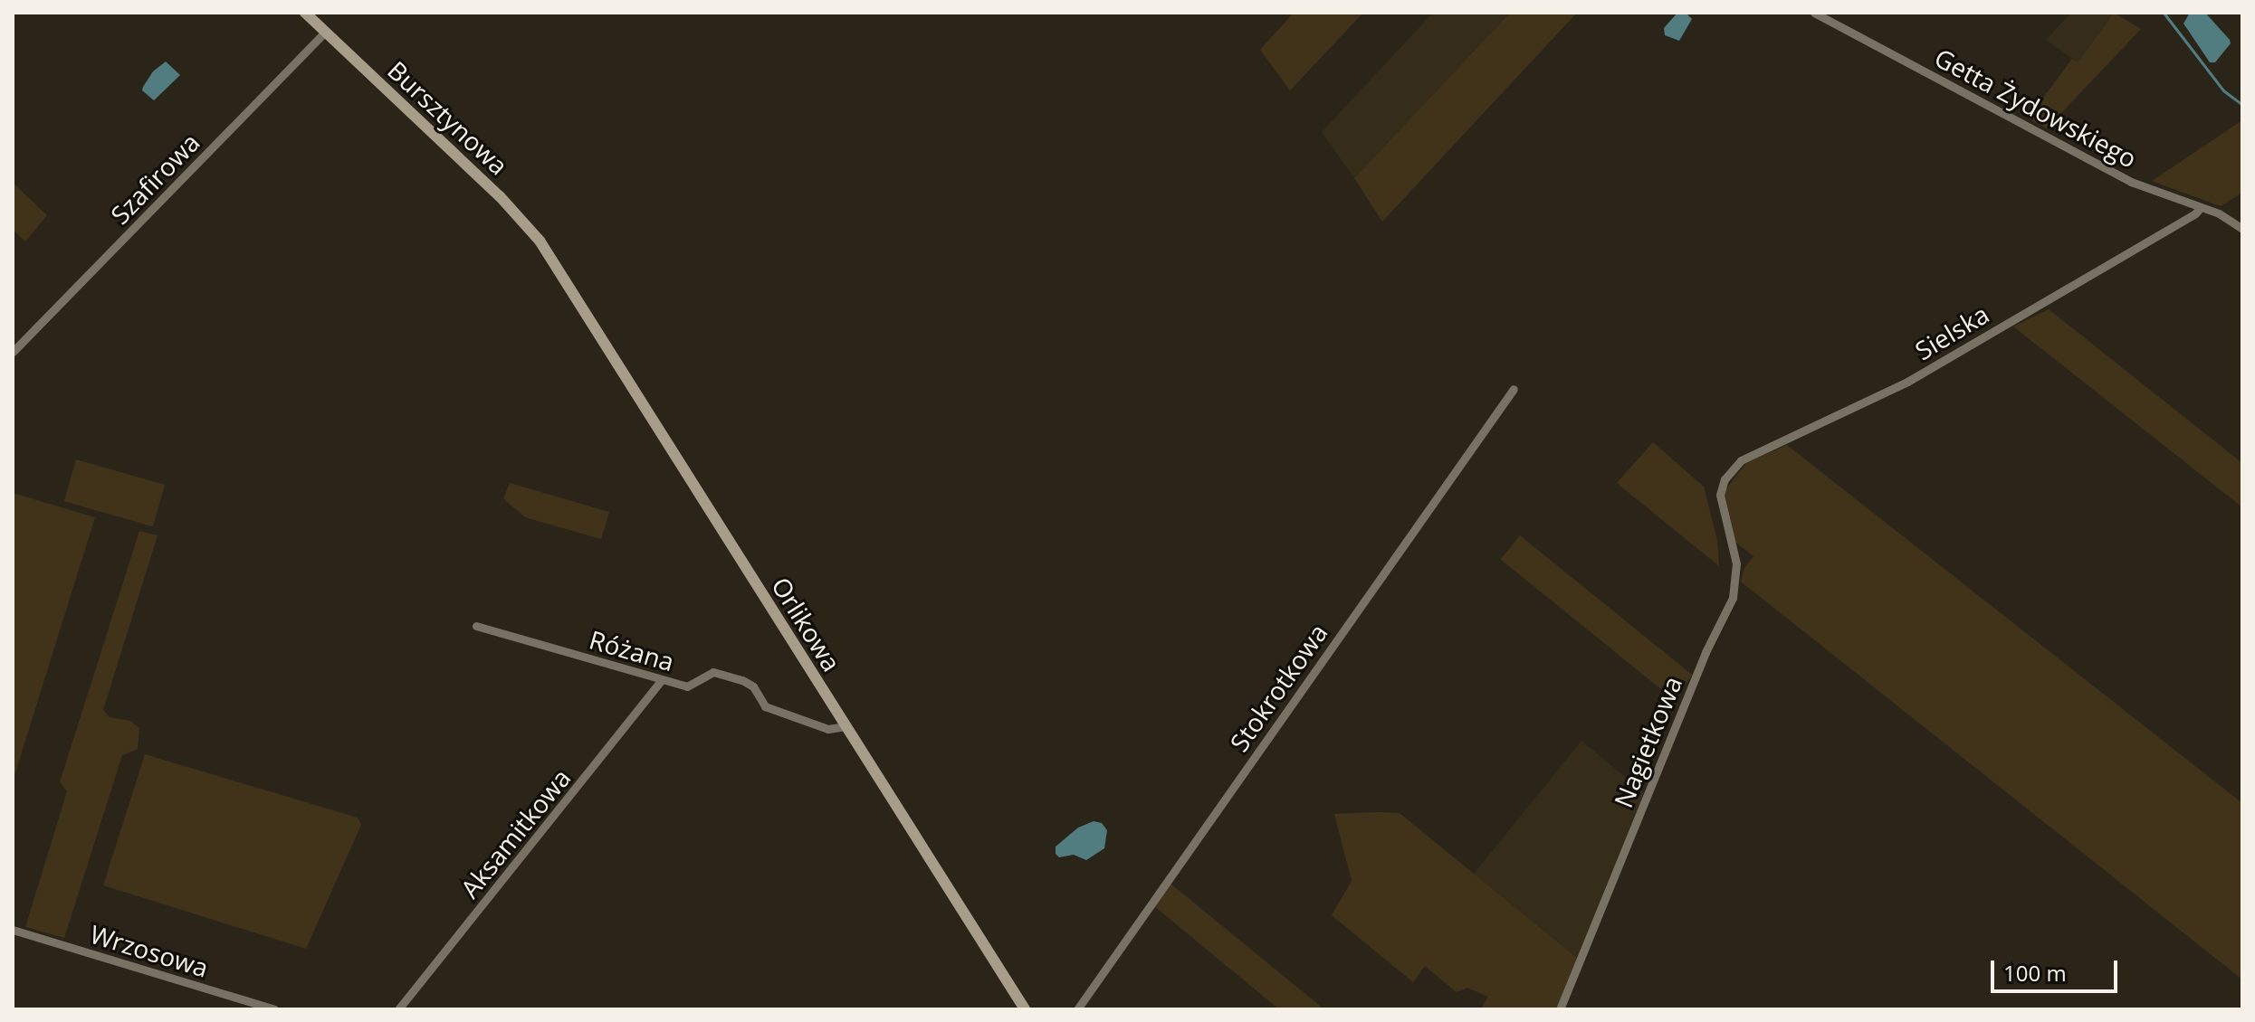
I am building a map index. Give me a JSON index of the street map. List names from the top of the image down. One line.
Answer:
{"streets":{"street":["Getta Żydowskiego","Bursztynowa","Szafirowa","Sielska","Orlikowa","Różana","Stokrotkowa","Nagietkowa","Aksamitkowa","Wrzosowa"]},"crossings":[["Getta Żydowskiego","Sielska"],["Bursztynowa","Szafirowa"],["Bursztynowa","Orlikowa"],["Sielska","Nagietkowa"],["Orlikowa","Różana"],["Różana","Aksamitkowa"]],"scale_bar":"100 m"}
